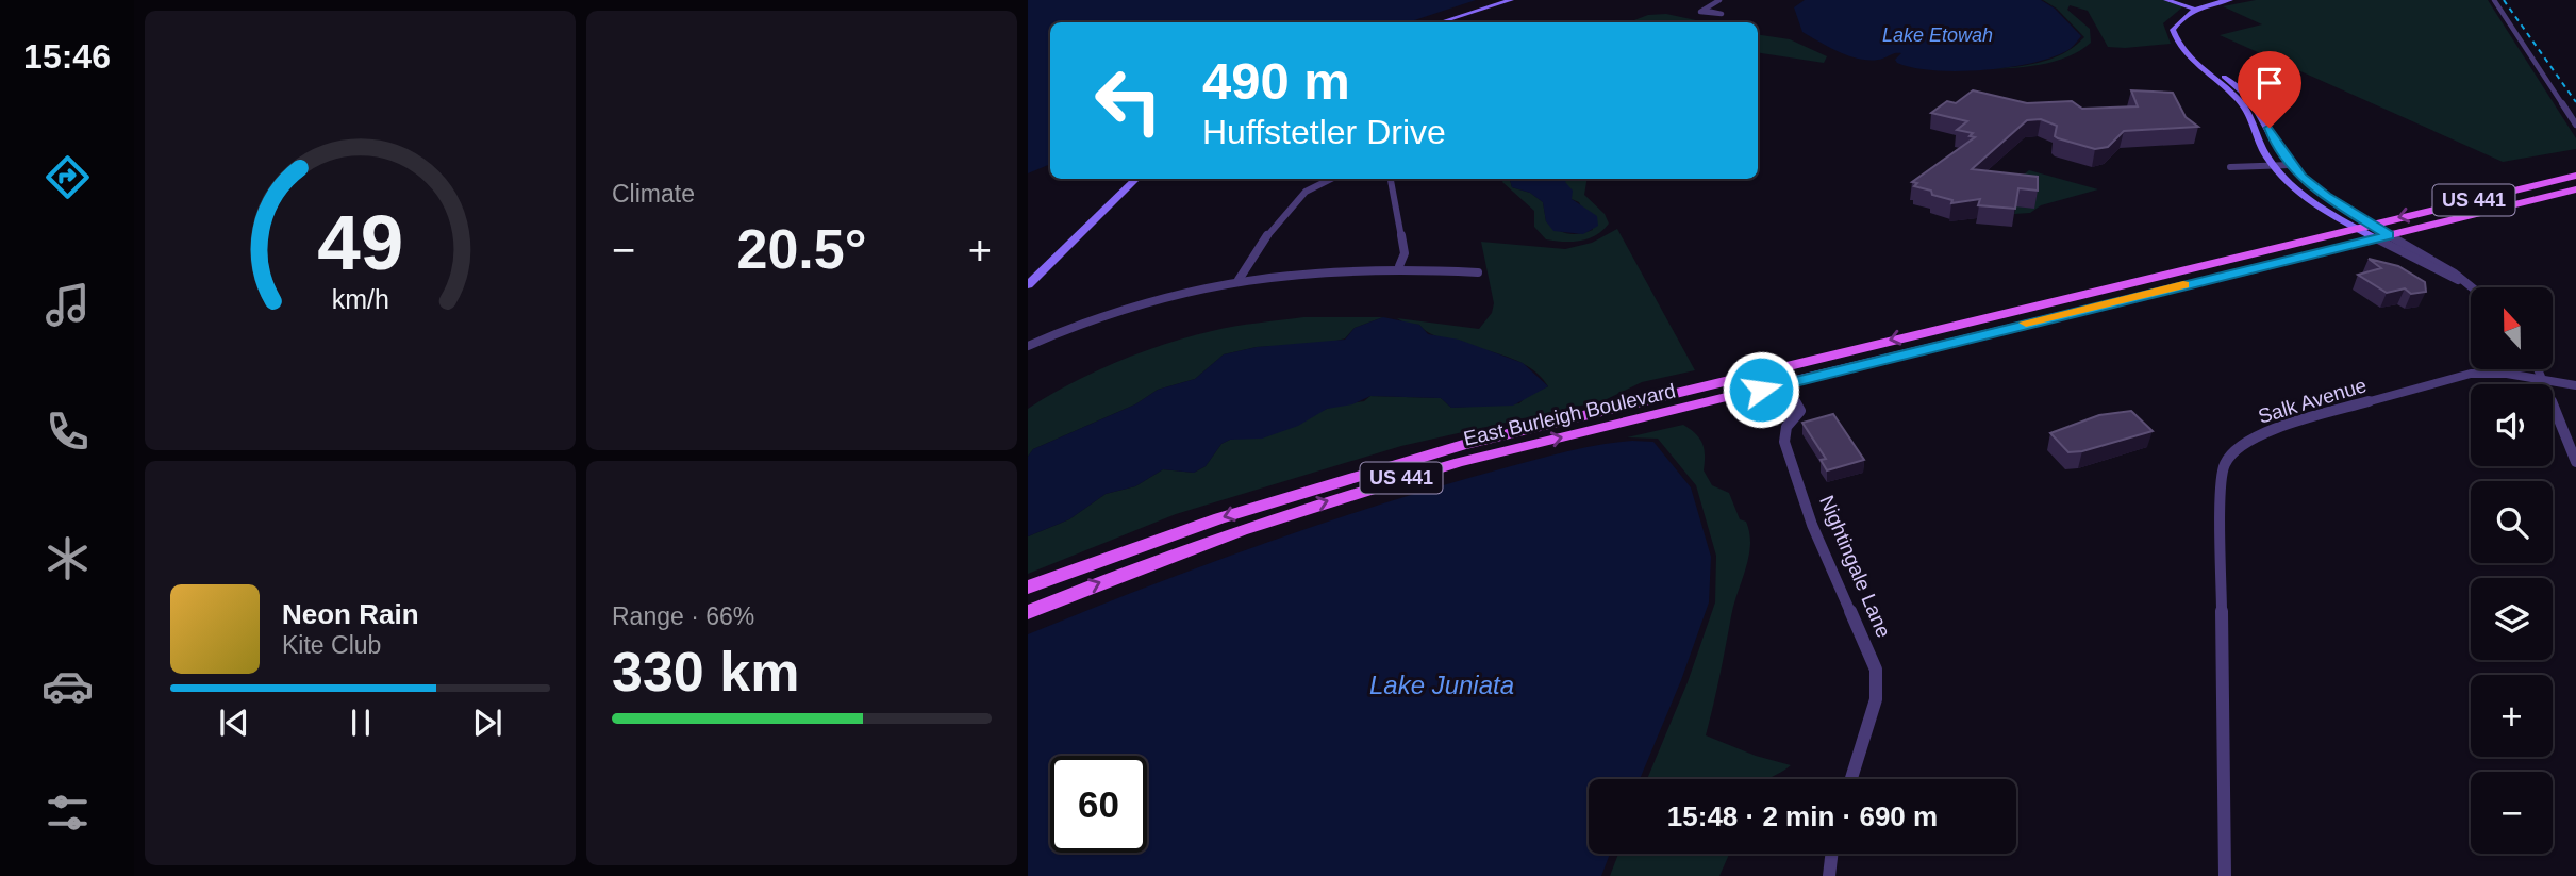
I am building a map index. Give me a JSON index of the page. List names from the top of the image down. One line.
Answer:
{"streets":{"main road":["US 441","East Burleigh Boulevard"],"street":["Salk Avenue","Nightingale Lane"]},"crossings":[["US 441","East Burleigh Boulevard"],["US 441","Nightingale Lane"],["East Burleigh Boulevard","Nightingale Lane"]],"water":["Lake Etowah","Lake Juniata"],"north":"top","page":{"tabs":"15:46","tile":["Climate",["Range · 66%","330 km"]],"turn":["490 m","Huffstetler Drive"],"heat":["−","20.5°","+"],"map_buttons":["+","−"],"song":["Neon Rain","Kite Club"],"limit":"60","trip":"15:48 · 2 min · 690 m","gauge":["49","km/h"]}}
